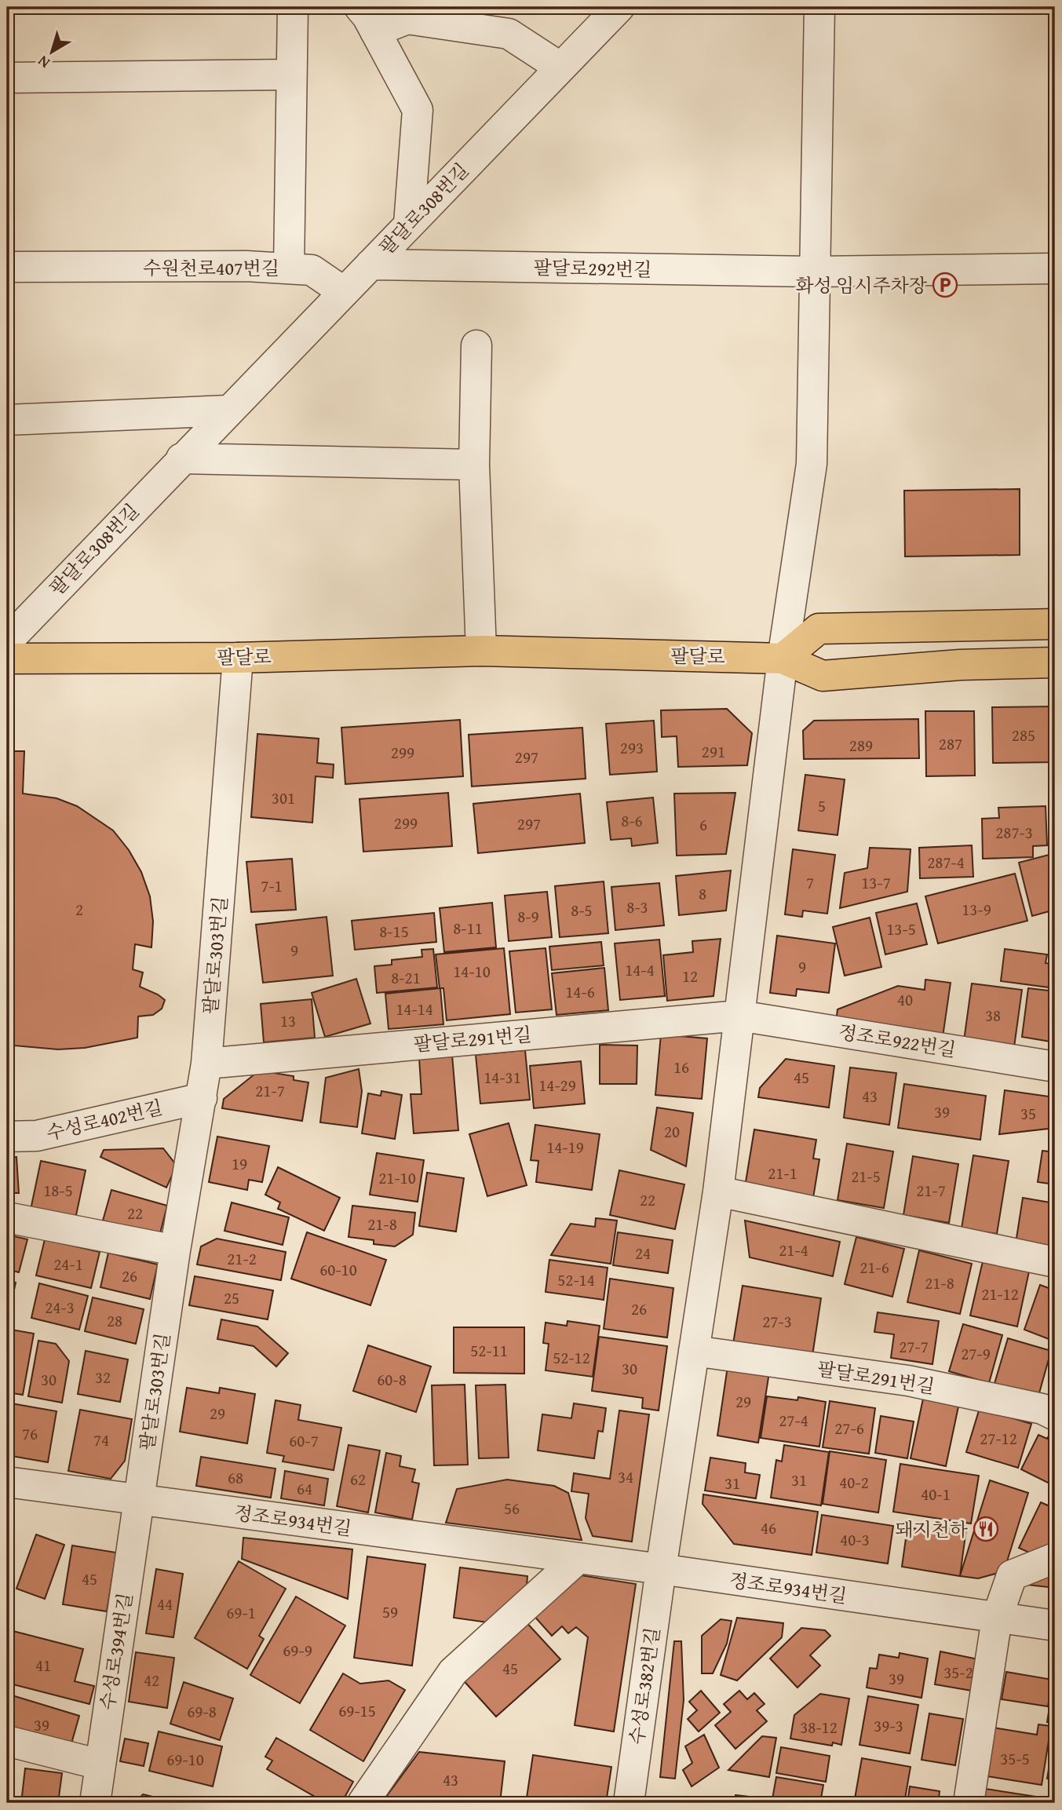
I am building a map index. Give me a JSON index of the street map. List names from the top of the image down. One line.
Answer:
{"streets":{"main road":["팔달로"],"street":["팔달로308번길","수원천로407번길","팔달로292번길","팔달로303번길","팔달로291번길","정조로922번길","수성로402번길","정조로934번길","수성로394번길","수성로382번길"]},"crossings":[["팔달로308번길","팔달로292번길"],["팔달로","팔달로303번길"],["팔달로303번길","팔달로291번길"],["팔달로303번길","수성로402번길"],["팔달로303번길","정조로934번길"],["팔달로303번길","수성로394번길"],["팔달로291번길","정조로922번길"],["정조로934번길","수성로394번길"],["정조로934번길","수성로382번길"]],"places":{"parking":["화성 임시주차장"],"restaurant":["돼지천하"]},"house_numbers":["285","287","289","293","291","299","297","301","5","8-6","299","297","6","287-3","287-4","7","13-7","7-1","8","8-3","2","13-9","8-5","8-9","8-11","13-5","8-15","9","9","14-4","14-10","12","8-21","14-6","40","14-14","38","13","16","14-31","45","14-29","21-7","43","39","35","20","14-19","19","21-1","21-5","21-10","18-5","21-7","22","22","21-8","21-4","24","21-2","24-1","21-6","60-10","26","52-14","21-8","21-12","25","24-3","26","28","27-3","27-7","52-11","27-9","52-12","30","32","30","60-8","29","29","27-4","27-6","76","27-12","74","60-7","34","68","62","31","40-2","31","64","40-1","56","46","40-3","45","44","59","69-1","69-9","41","45","35-2","39","42","69-15","69-8","39","39-3","38-12","35-5","69-10","43"],"north":"bottom left"}
